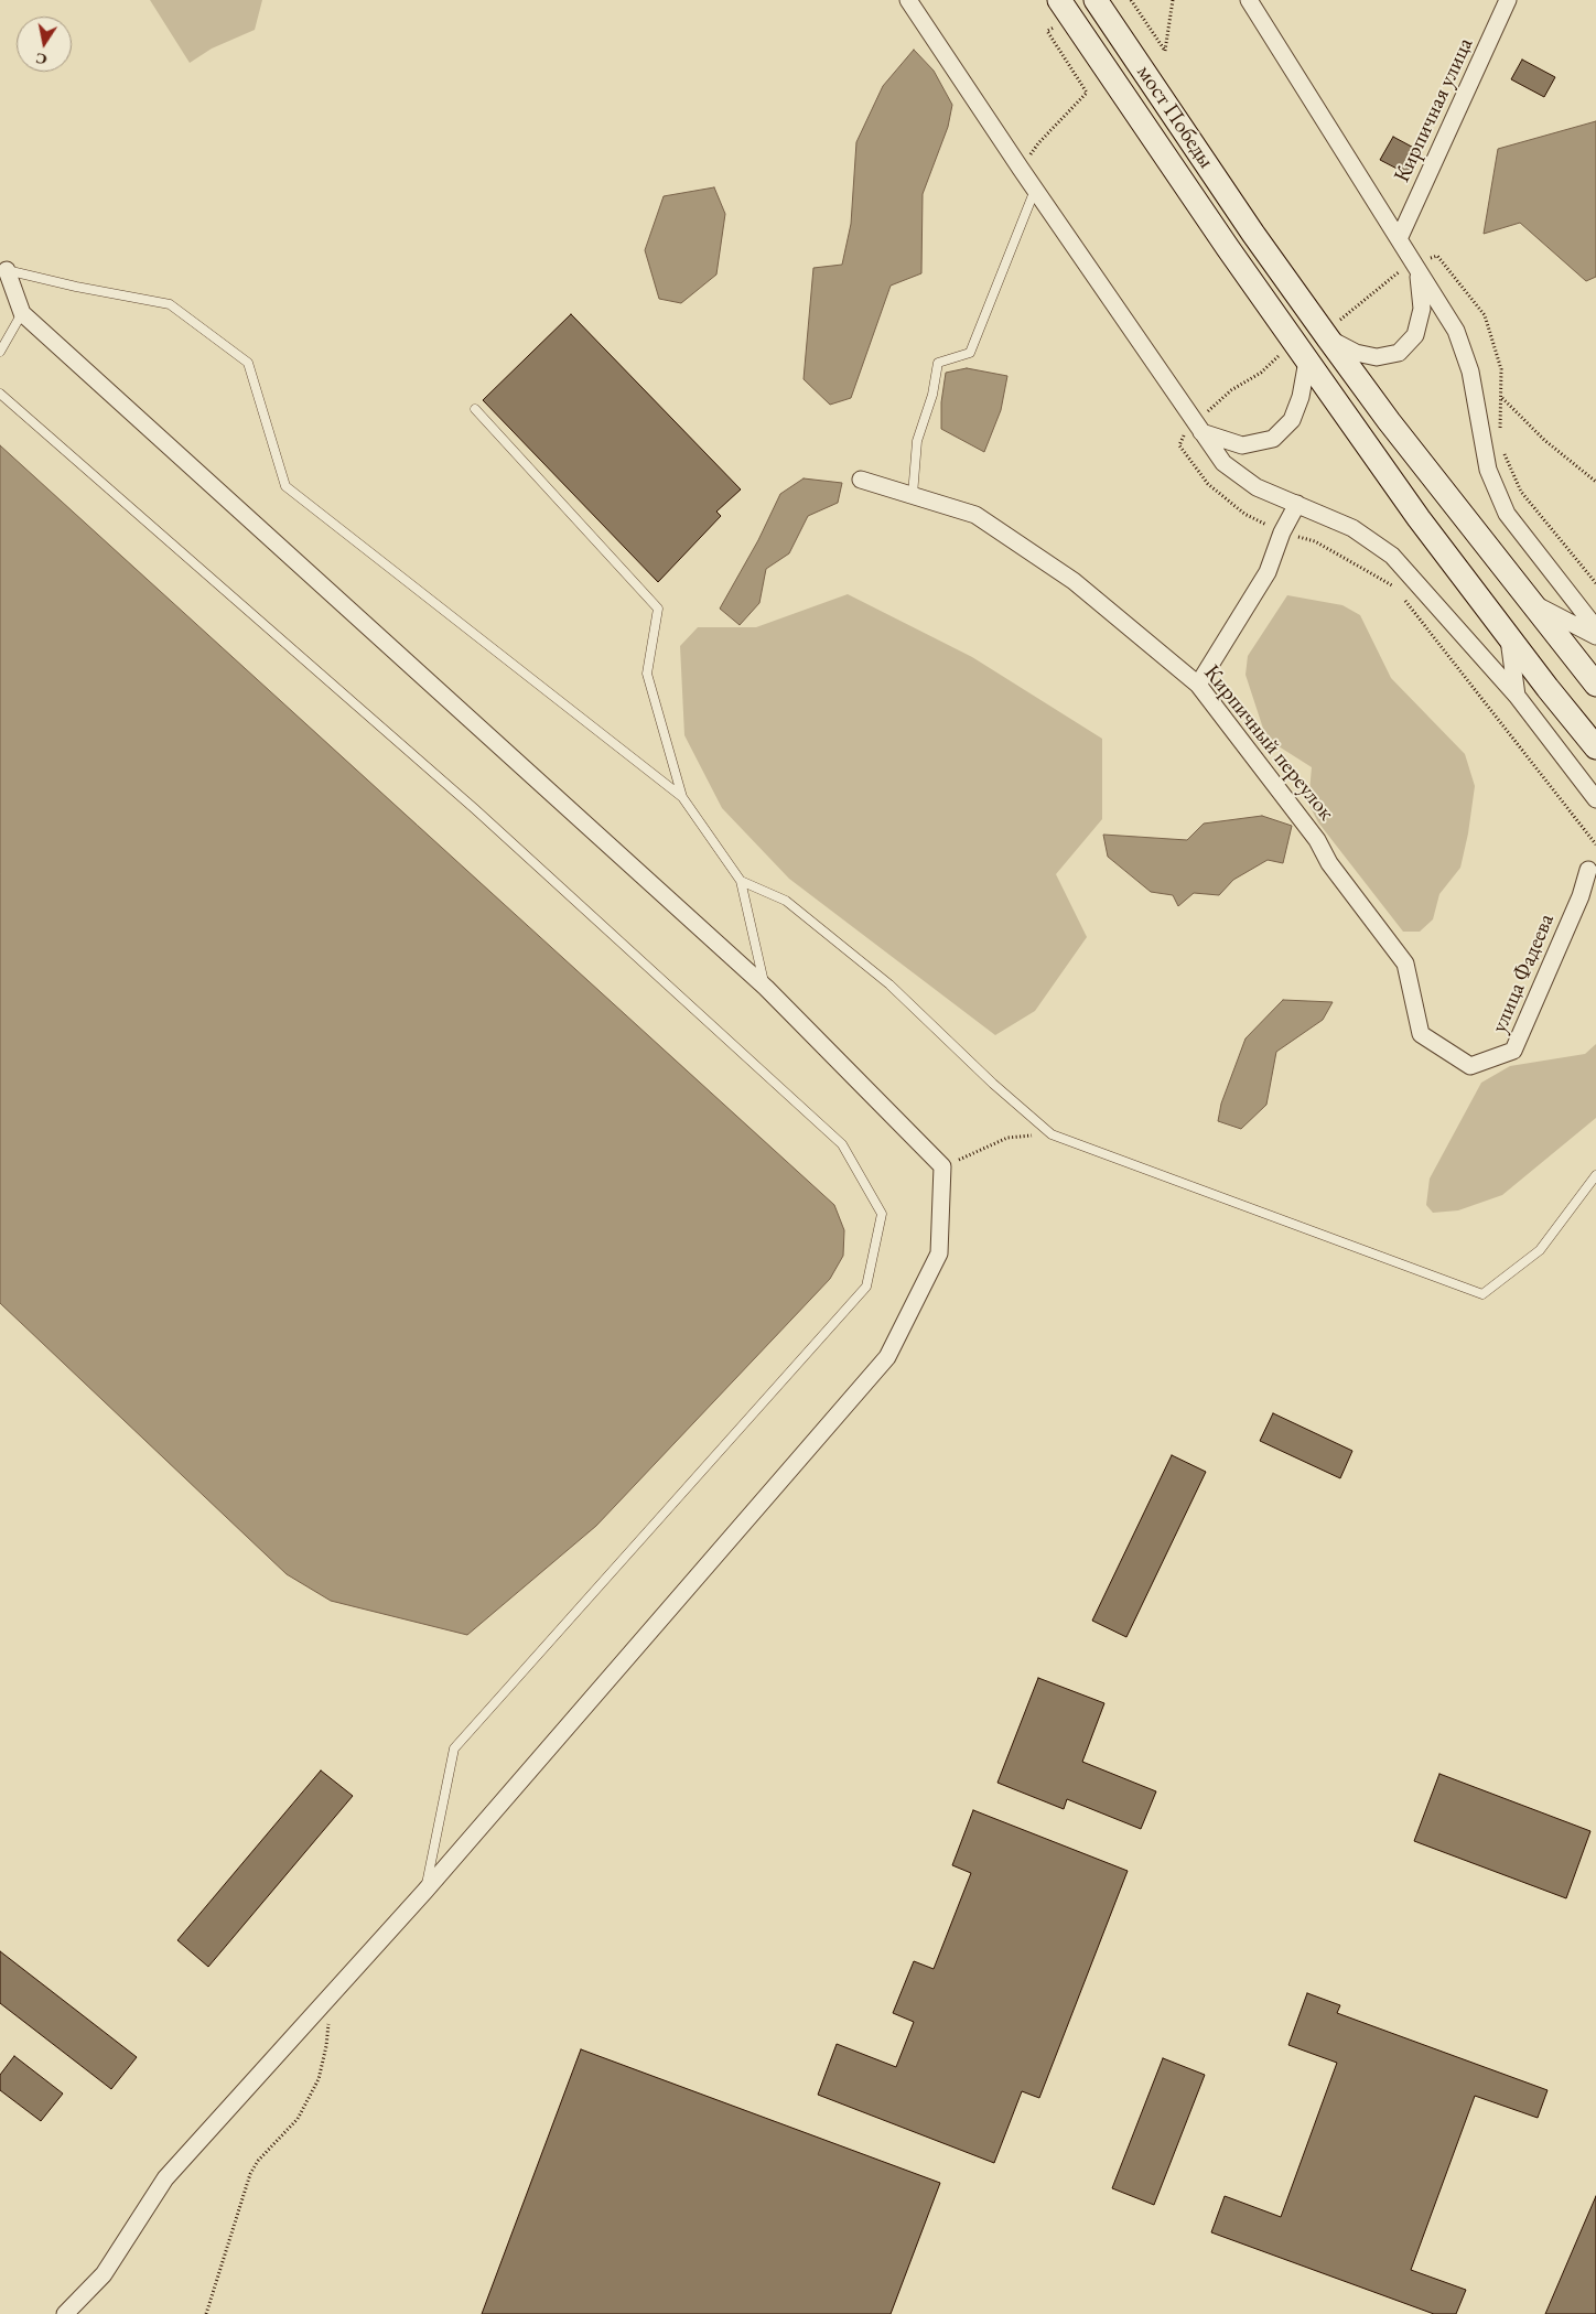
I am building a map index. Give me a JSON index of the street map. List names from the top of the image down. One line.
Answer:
{"streets":{"main road":["мост Победы"],"street":["Кирпичная улица","Кирпичный переулок","улица Фадеева"]},"crossings":[["Кирпичный переулок","улица Фадеева"]],"north":"bottom"}
